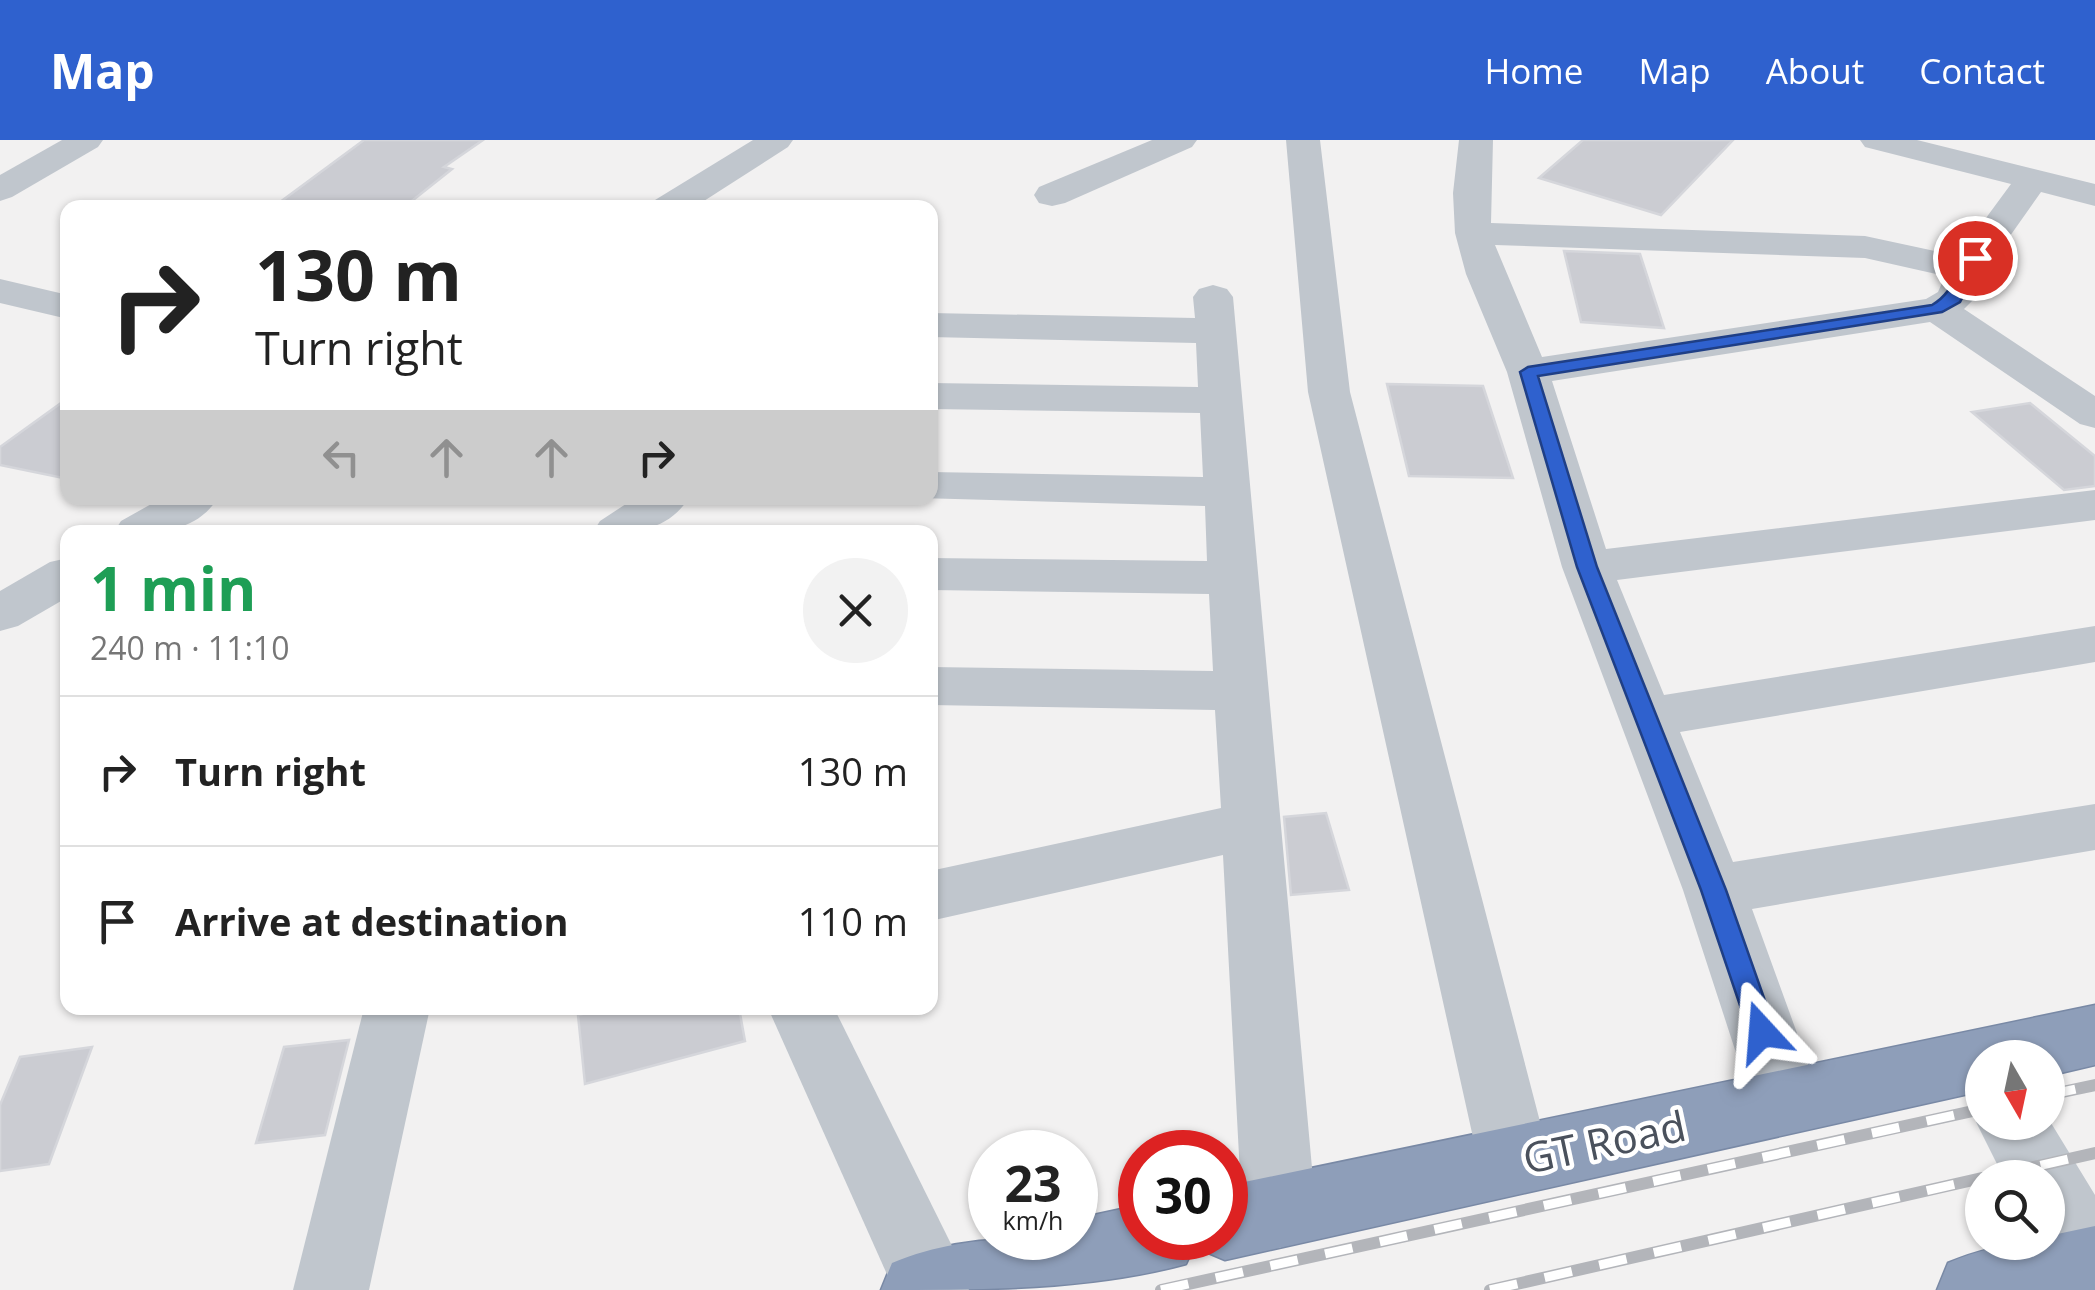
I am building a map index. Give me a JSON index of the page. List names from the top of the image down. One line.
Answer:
{"streets":{"highway":["GT Road"]},"north":"bottom","page":{"header":"Map","nav":["Home","Map","About","Contact"],"turn":["130 m","Turn right"],"heading":["1 min","240 m · 11:10"],"list":[{"name":"Turn right","value":"130 m"},{"name":"Arrive at destination","value":"110 m"}],"speed":"23 km/h","limit":"30"}}
